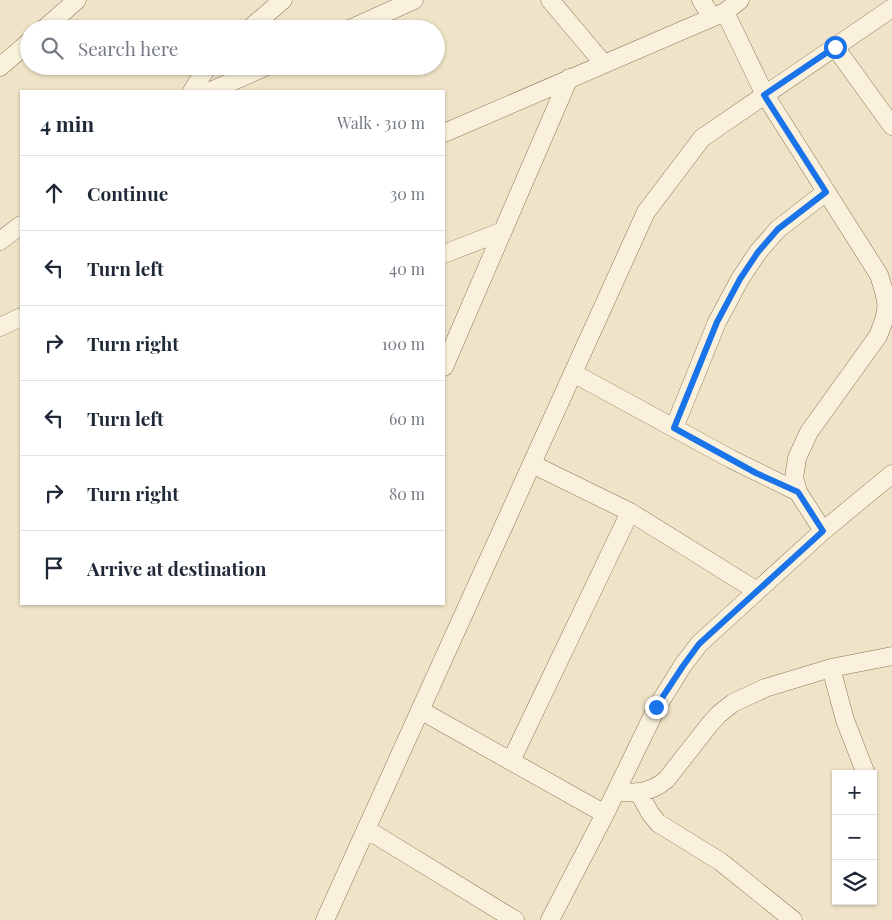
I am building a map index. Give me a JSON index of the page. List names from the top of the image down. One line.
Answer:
{"page":{"search":"Search here","heading":["4 min","Walk · 310 m"],"list":[["Continue","30 m"],["Turn left","40 m"],["Turn right","100 m"],["Turn left","60 m"],["Turn right","80 m"],"Arrive at destination"],"map_buttons":["+","−"]}}
